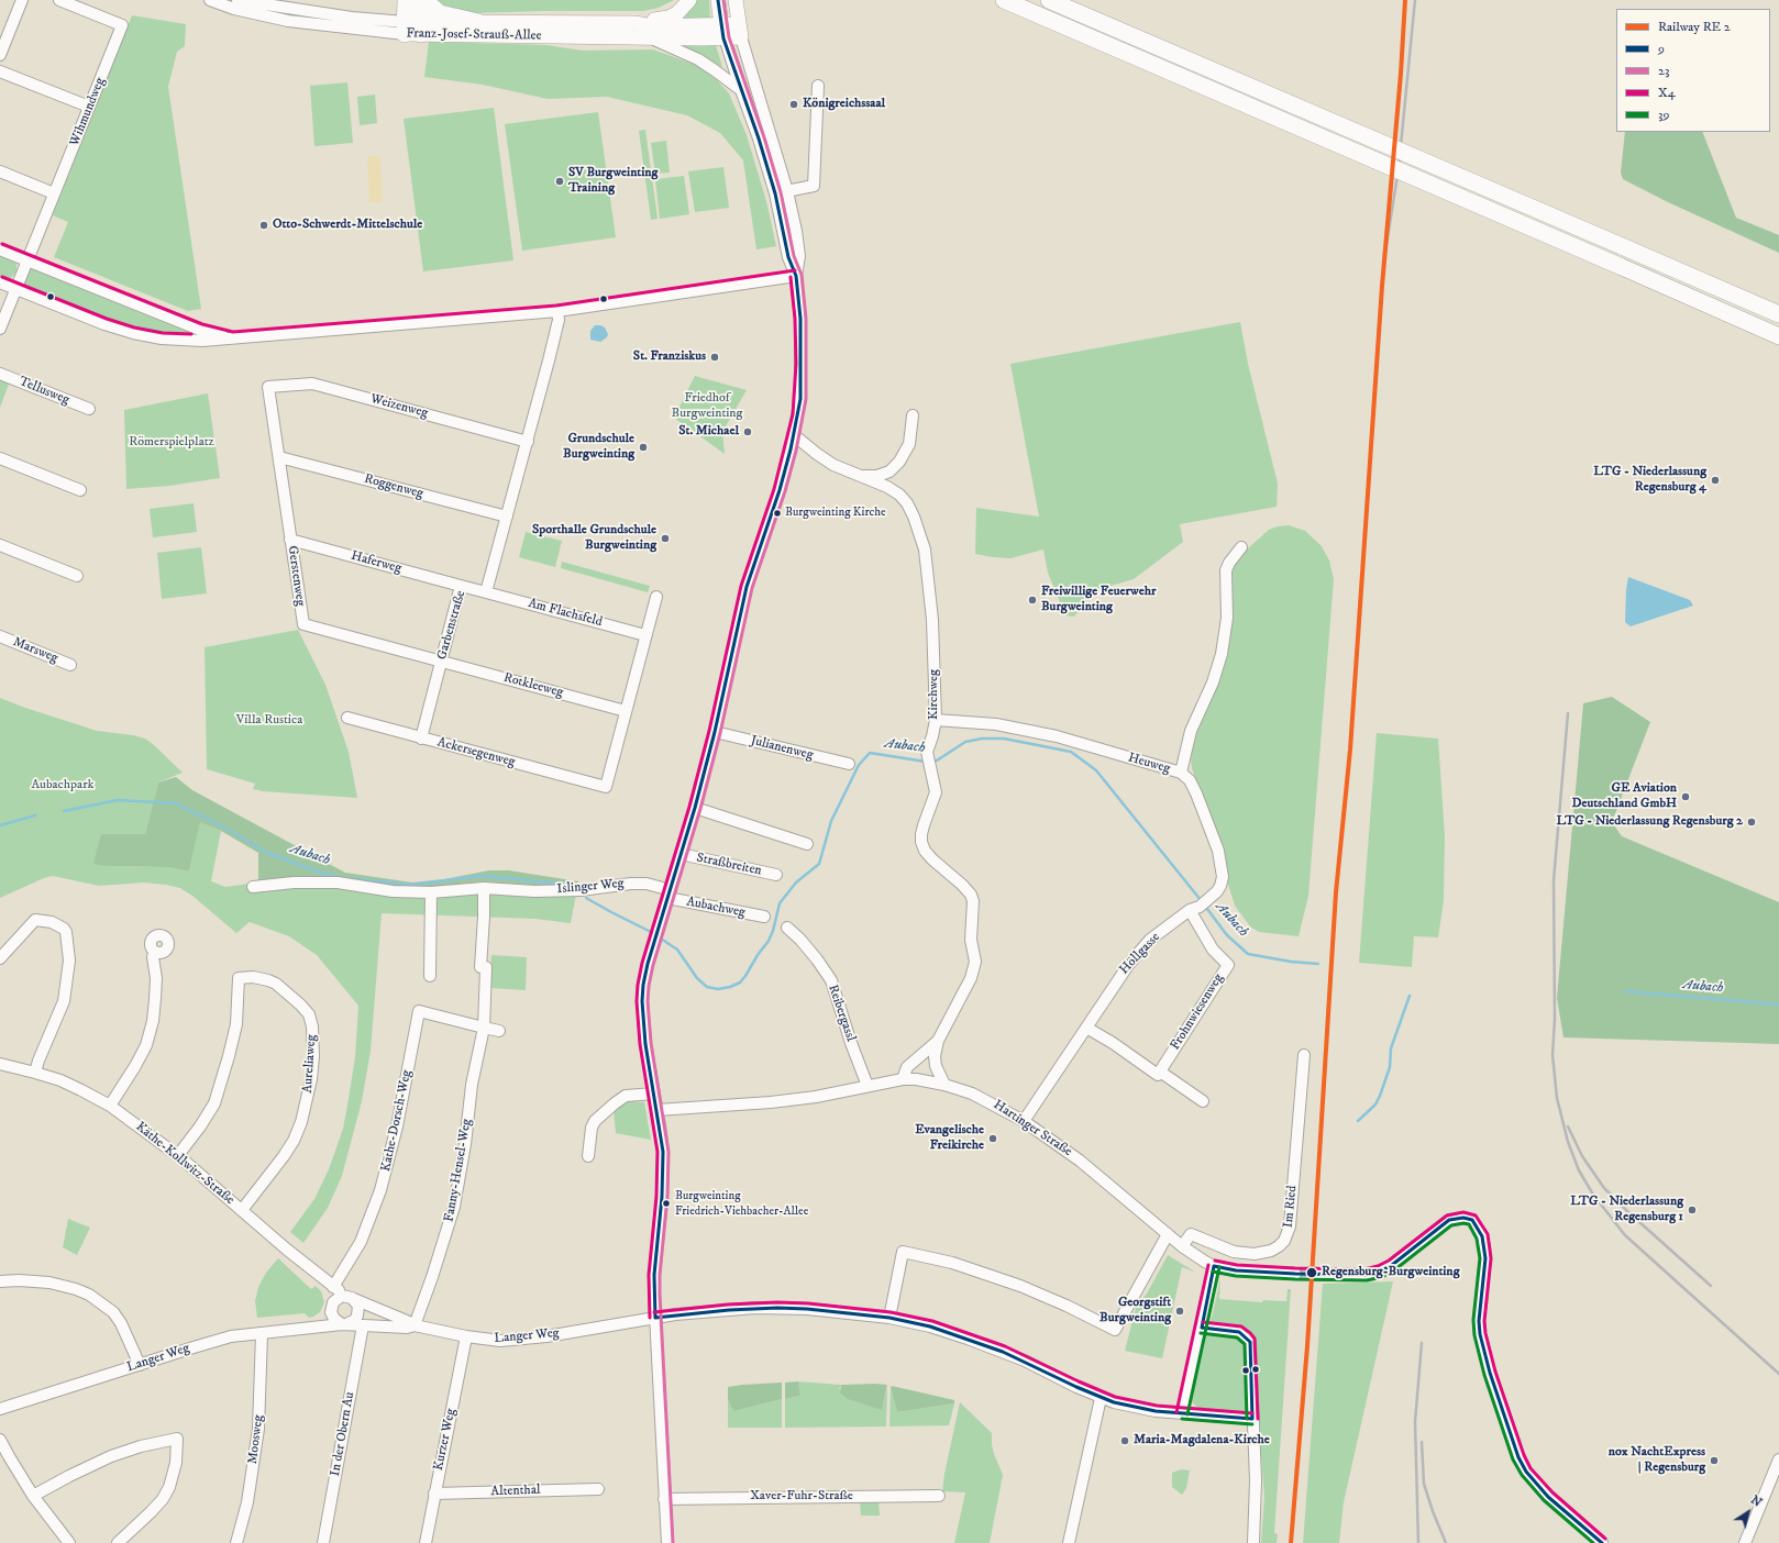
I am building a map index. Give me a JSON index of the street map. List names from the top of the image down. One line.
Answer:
{"streets":{"main road":["Franz-Josef-Strauß-Allee"],"street":["Wihmundweg","Tellusweg","Weizenweg","Roggenweg","Haferweg","Gerstenweg","Am Flachsfeld","Garbenstraße","Marsweg","Rotkleeweg","Kirchweg","Julianenweg","Ackersegenweg","Heuweg","Straßbreiten","Islinger Weg","Aubachweg","Höllgasse","Frohnwiesenweg","Reibergassl","Aureliaweg","Käthe-Dorsch-Weg","Hartinger Straße","Käthe-Kollwitz-Straße","Fanny-Hensel-Weg","Im Ried","Langer Weg","In der Obern Au","Moosweg","Kurzer Weg","Altenthal","Xaver-Fuhr-Straße"]},"crossings":[["Weizenweg","Gerstenweg"],["Weizenweg","Garbenstraße"],["Roggenweg","Gerstenweg"],["Roggenweg","Garbenstraße"],["Haferweg","Gerstenweg"],["Haferweg","Garbenstraße"],["Gerstenweg","Garbenstraße"],["Gerstenweg","Rotkleeweg"],["Am Flachsfeld","Garbenstraße"],["Garbenstraße","Rotkleeweg"],["Garbenstraße","Ackersegenweg"],["Rotkleeweg","Ackersegenweg"],["Kirchweg","Heuweg"],["Kirchweg","Hartinger Straße"],["Heuweg","Höllgasse"],["Islinger Weg","Aubachweg"],["Höllgasse","Frohnwiesenweg"],["Höllgasse","Hartinger Straße"],["Reibergassl","Hartinger Straße"],["Aureliaweg","Käthe-Kollwitz-Straße"],["Käthe-Dorsch-Weg","Käthe-Kollwitz-Straße"],["Käthe-Dorsch-Weg","Fanny-Hensel-Weg"],["Hartinger Straße","Im Ried"],["Käthe-Kollwitz-Straße","Fanny-Hensel-Weg"],["Käthe-Kollwitz-Straße","Langer Weg"],["Fanny-Hensel-Weg","Langer Weg"],["Langer Weg","In der Obern Au"],["Langer Weg","Moosweg"],["Langer Weg","Kurzer Weg"],["Kurzer Weg","Altenthal"]],"water":["Aubach"],"parks":["Friedhof Burgweinting","Römerspielplatz","Villa Rustica","Aubachpark"],"places":["Königreichssaal","SV Burgweinting Training","Otto-Schwerdt-Mittelschule","St. Franziskus","St. Michael","Grundschule Burgweinting","LTG - Niederlassung Regensburg 4","Burgweinting Kirche","Sporthalle Grundschule Burgweinting","Freiwillige Feuerwehr Burgweinting","GE Aviation Deutschland GmbH","LTG - Niederlassung Regensburg 2","Evangelische Freikirche","Burgweinting Friedrich-Viehbacher-Allee","LTG - Niederlassung Regensburg 1","Regensburg-Burgweinting","Georgstift Burgweinting","Maria-Magdalena-Kirche","nox NachtExpress | Regensburg"],"lines":["transit line 9","transit line 23","transit line X4","transit line 39"],"legend":["Railway RE 2","9","23","X4","39"],"north":"top right"}
